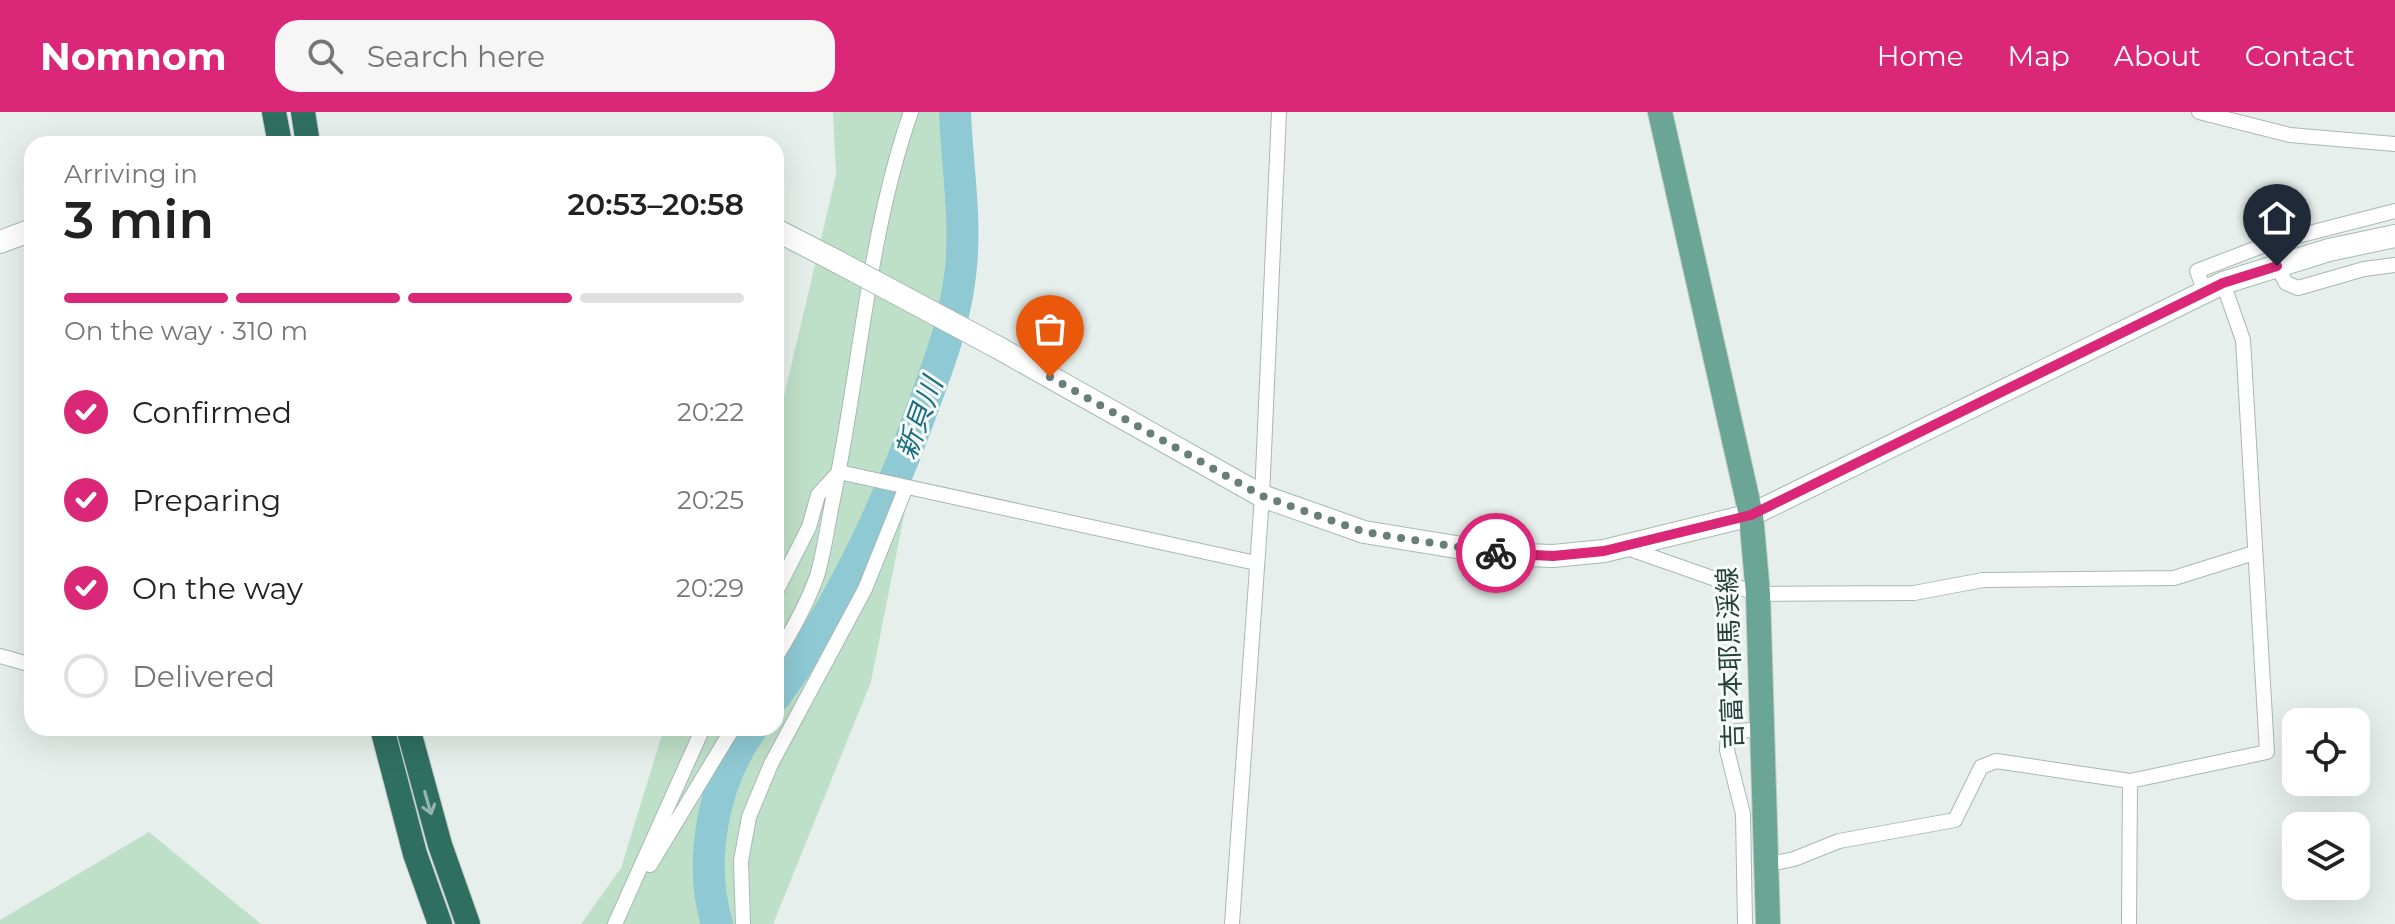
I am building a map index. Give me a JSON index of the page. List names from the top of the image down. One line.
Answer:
{"streets":{"main road":["吉富本耶馬渓線"]},"water":["新貝川"],"page":{"header":"Nomnom","search":"Search here","nav":["Home","Map","About","Contact"],"heading":["3 min","Arriving in","20:53–20:58"],"bar":"On the way · 310 m","list":[["Confirmed","20:22"],["Preparing","20:25"],["On the way","20:29"],"Delivered"]}}
